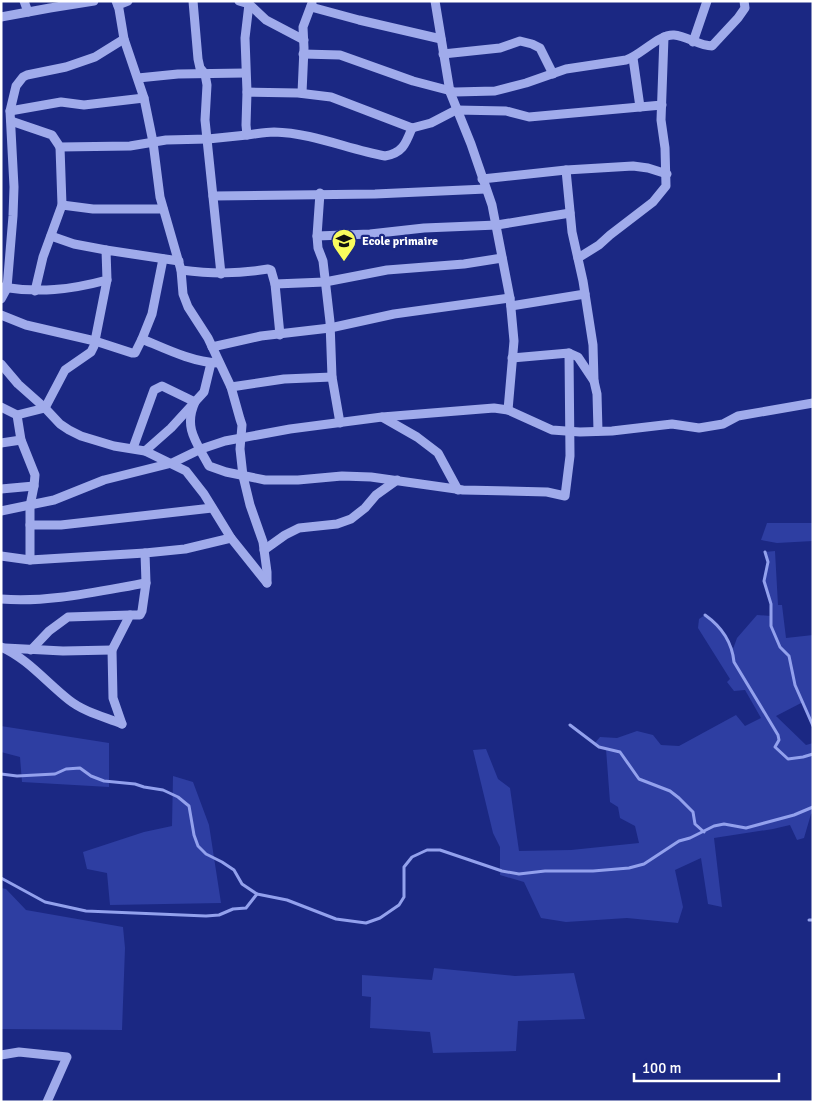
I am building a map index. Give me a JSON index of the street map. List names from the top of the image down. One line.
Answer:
{"places":{"school or university":["Ecole primaire"]},"scale_bar":"100 m"}
